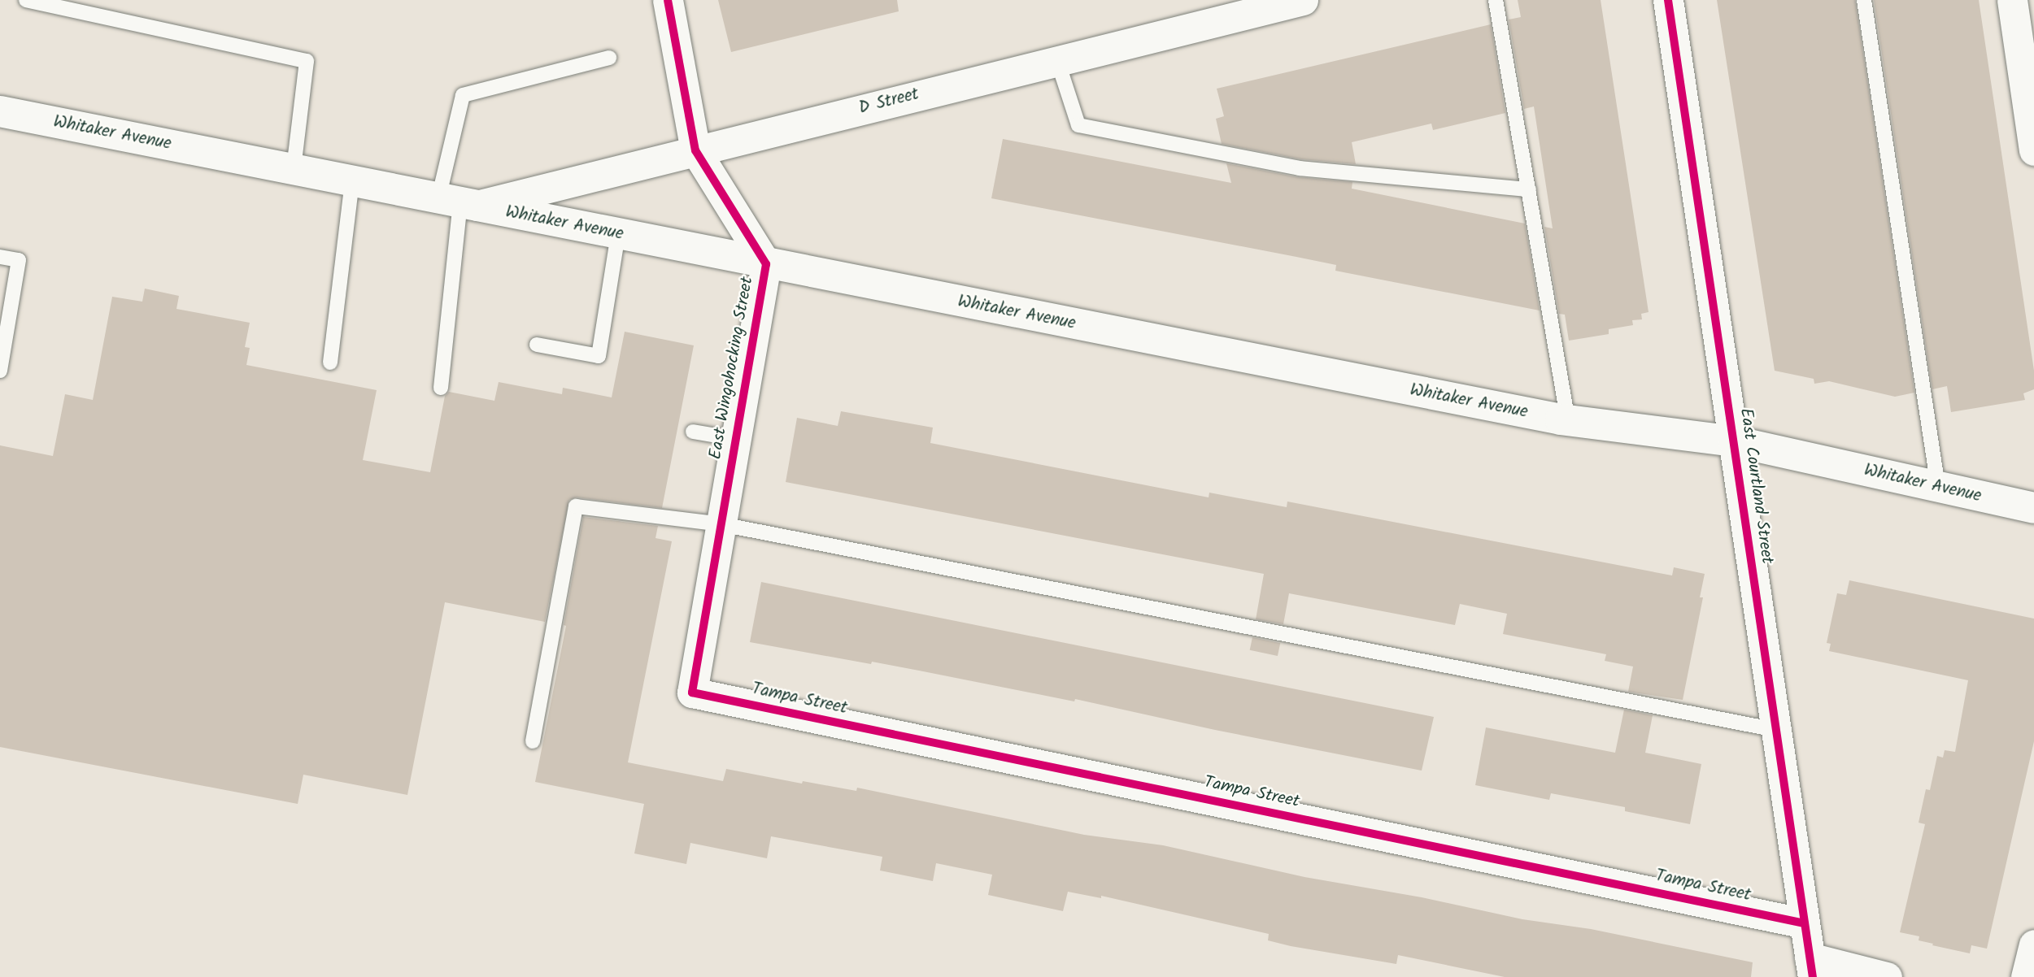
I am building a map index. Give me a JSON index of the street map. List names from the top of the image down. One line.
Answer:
{"streets":{"main road":["Whitaker Avenue"],"street":["D Street","East Wingohocking Street","East Courtland Street","Tampa Street"]},"crossings":[["D Street","Whitaker Avenue"],["D Street","East Wingohocking Street"],["Whitaker Avenue","East Wingohocking Street"],["Whitaker Avenue","East Courtland Street"],["East Wingohocking Street","Tampa Street"],["East Courtland Street","Tampa Street"]]}
